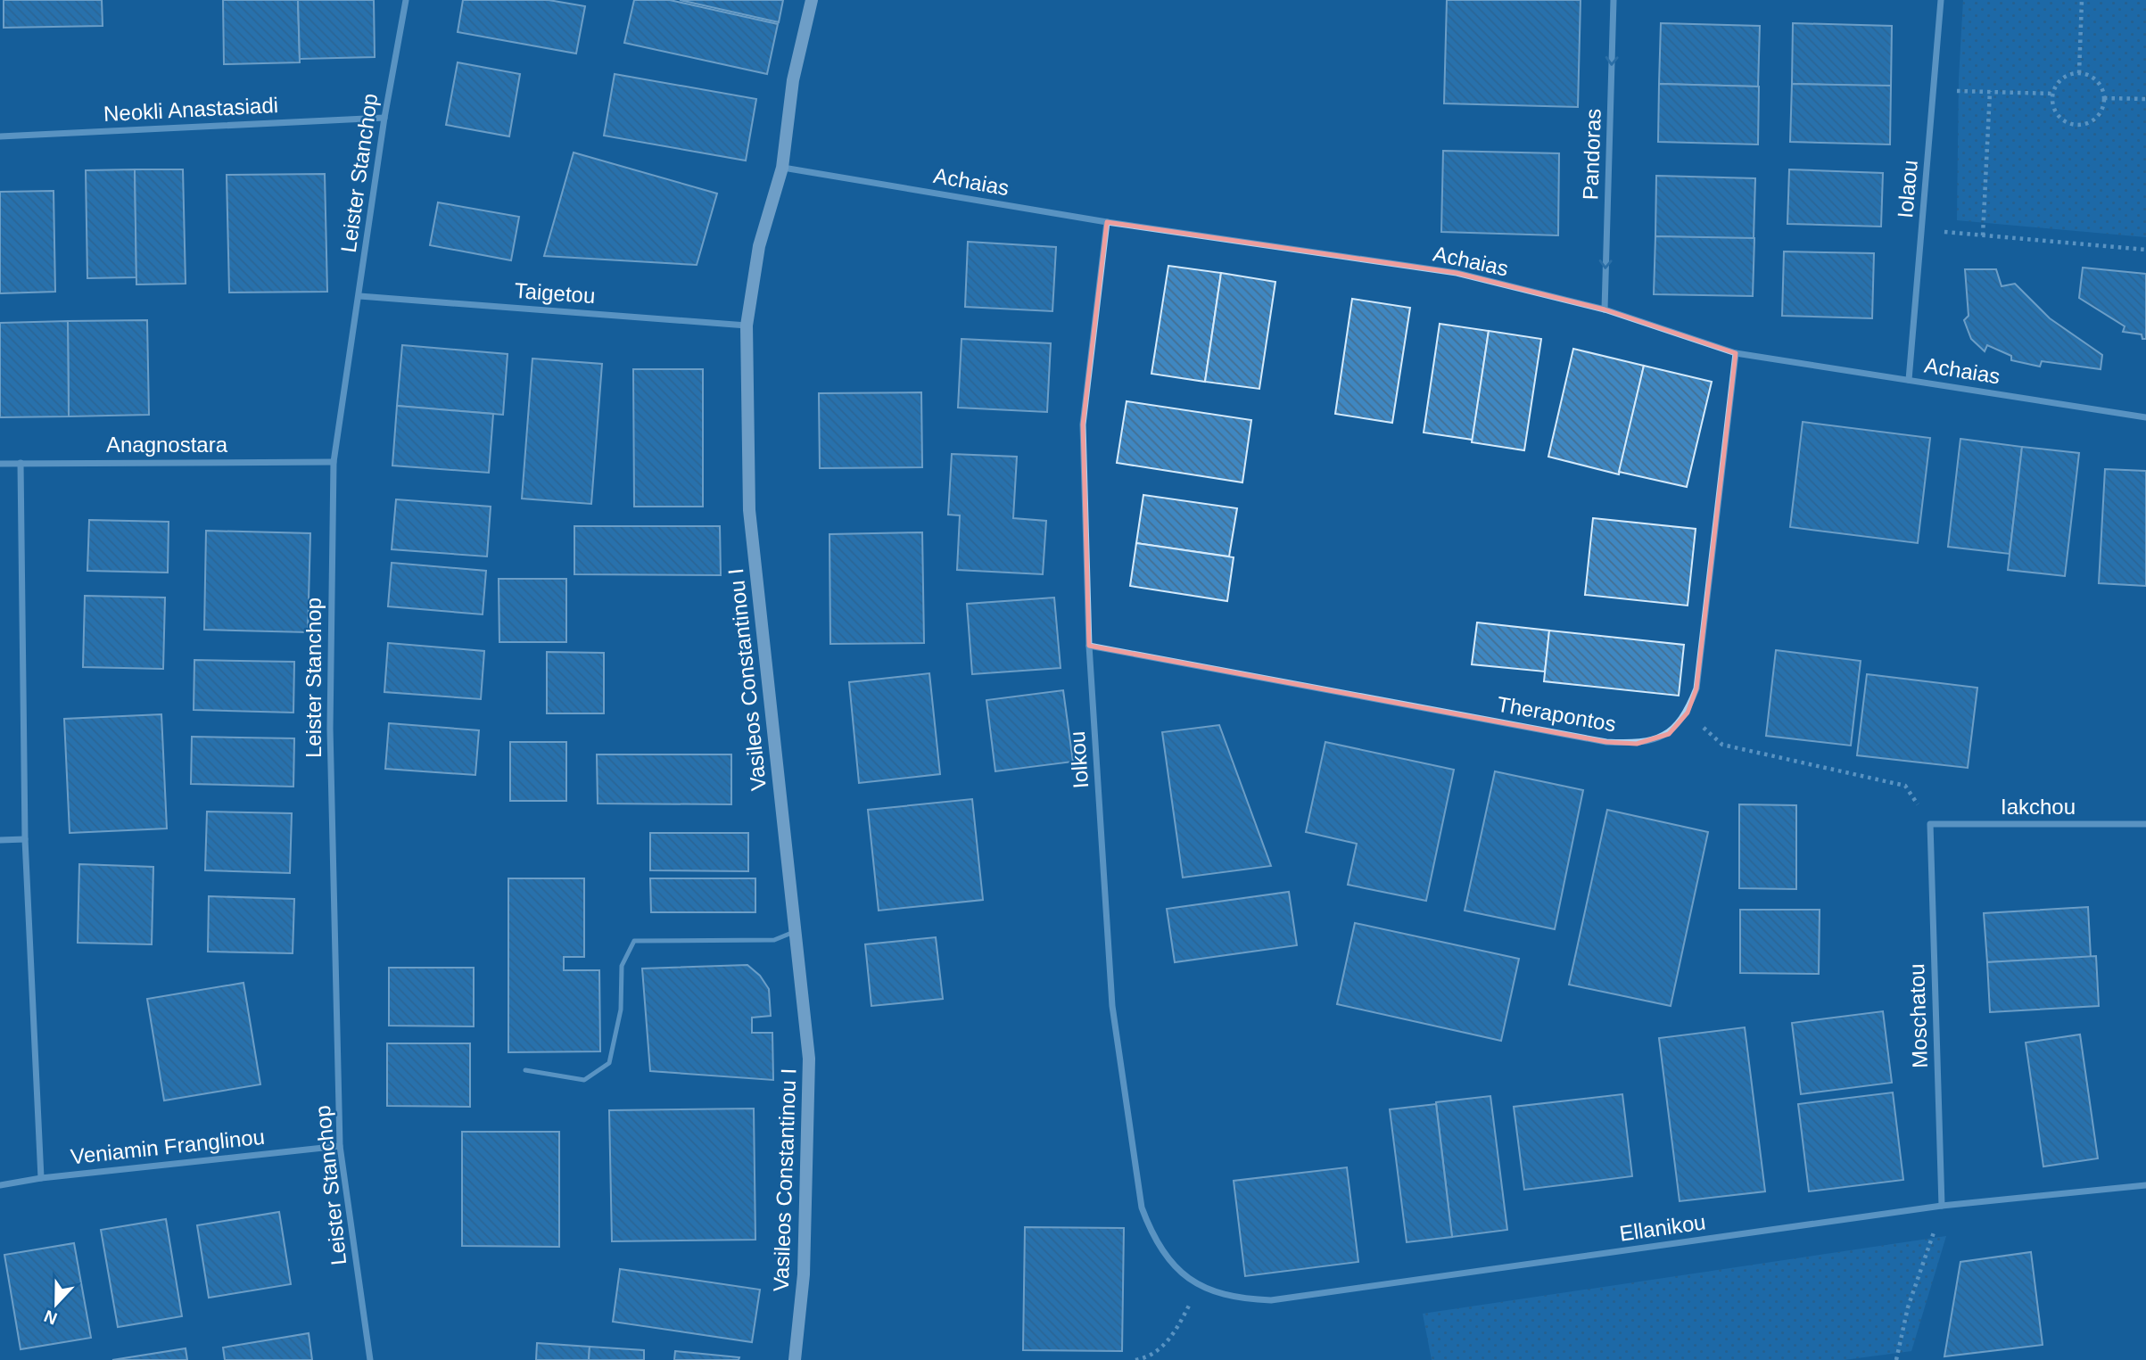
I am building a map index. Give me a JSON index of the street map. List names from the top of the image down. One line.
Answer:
{"streets":{"main road":["Vasileos Constantinou I"],"street":["Neokli Anastasiadi","Pandoras","Leister Stanchop","Achaias","Iolaou","Taigetou","Anagnostara","Therapontos","Iolkou","Iakchou","Moschatou","Veniamin Franglinou","Ellanikou"]},"crossings":[["Neokli Anastasiadi","Leister Stanchop"],["Pandoras","Achaias"],["Leister Stanchop","Taigetou"],["Leister Stanchop","Anagnostara"],["Leister Stanchop","Veniamin Franglinou"],["Achaias","Iolaou"],["Achaias","Vasileos Constantinou I"],["Achaias","Therapontos"],["Achaias","Iolkou"],["Taigetou","Vasileos Constantinou I"],["Therapontos","Iolkou"],["Iolkou","Ellanikou"],["Iakchou","Moschatou"],["Moschatou","Ellanikou"]],"one_way":["Pandoras"],"north":"bottom"}
